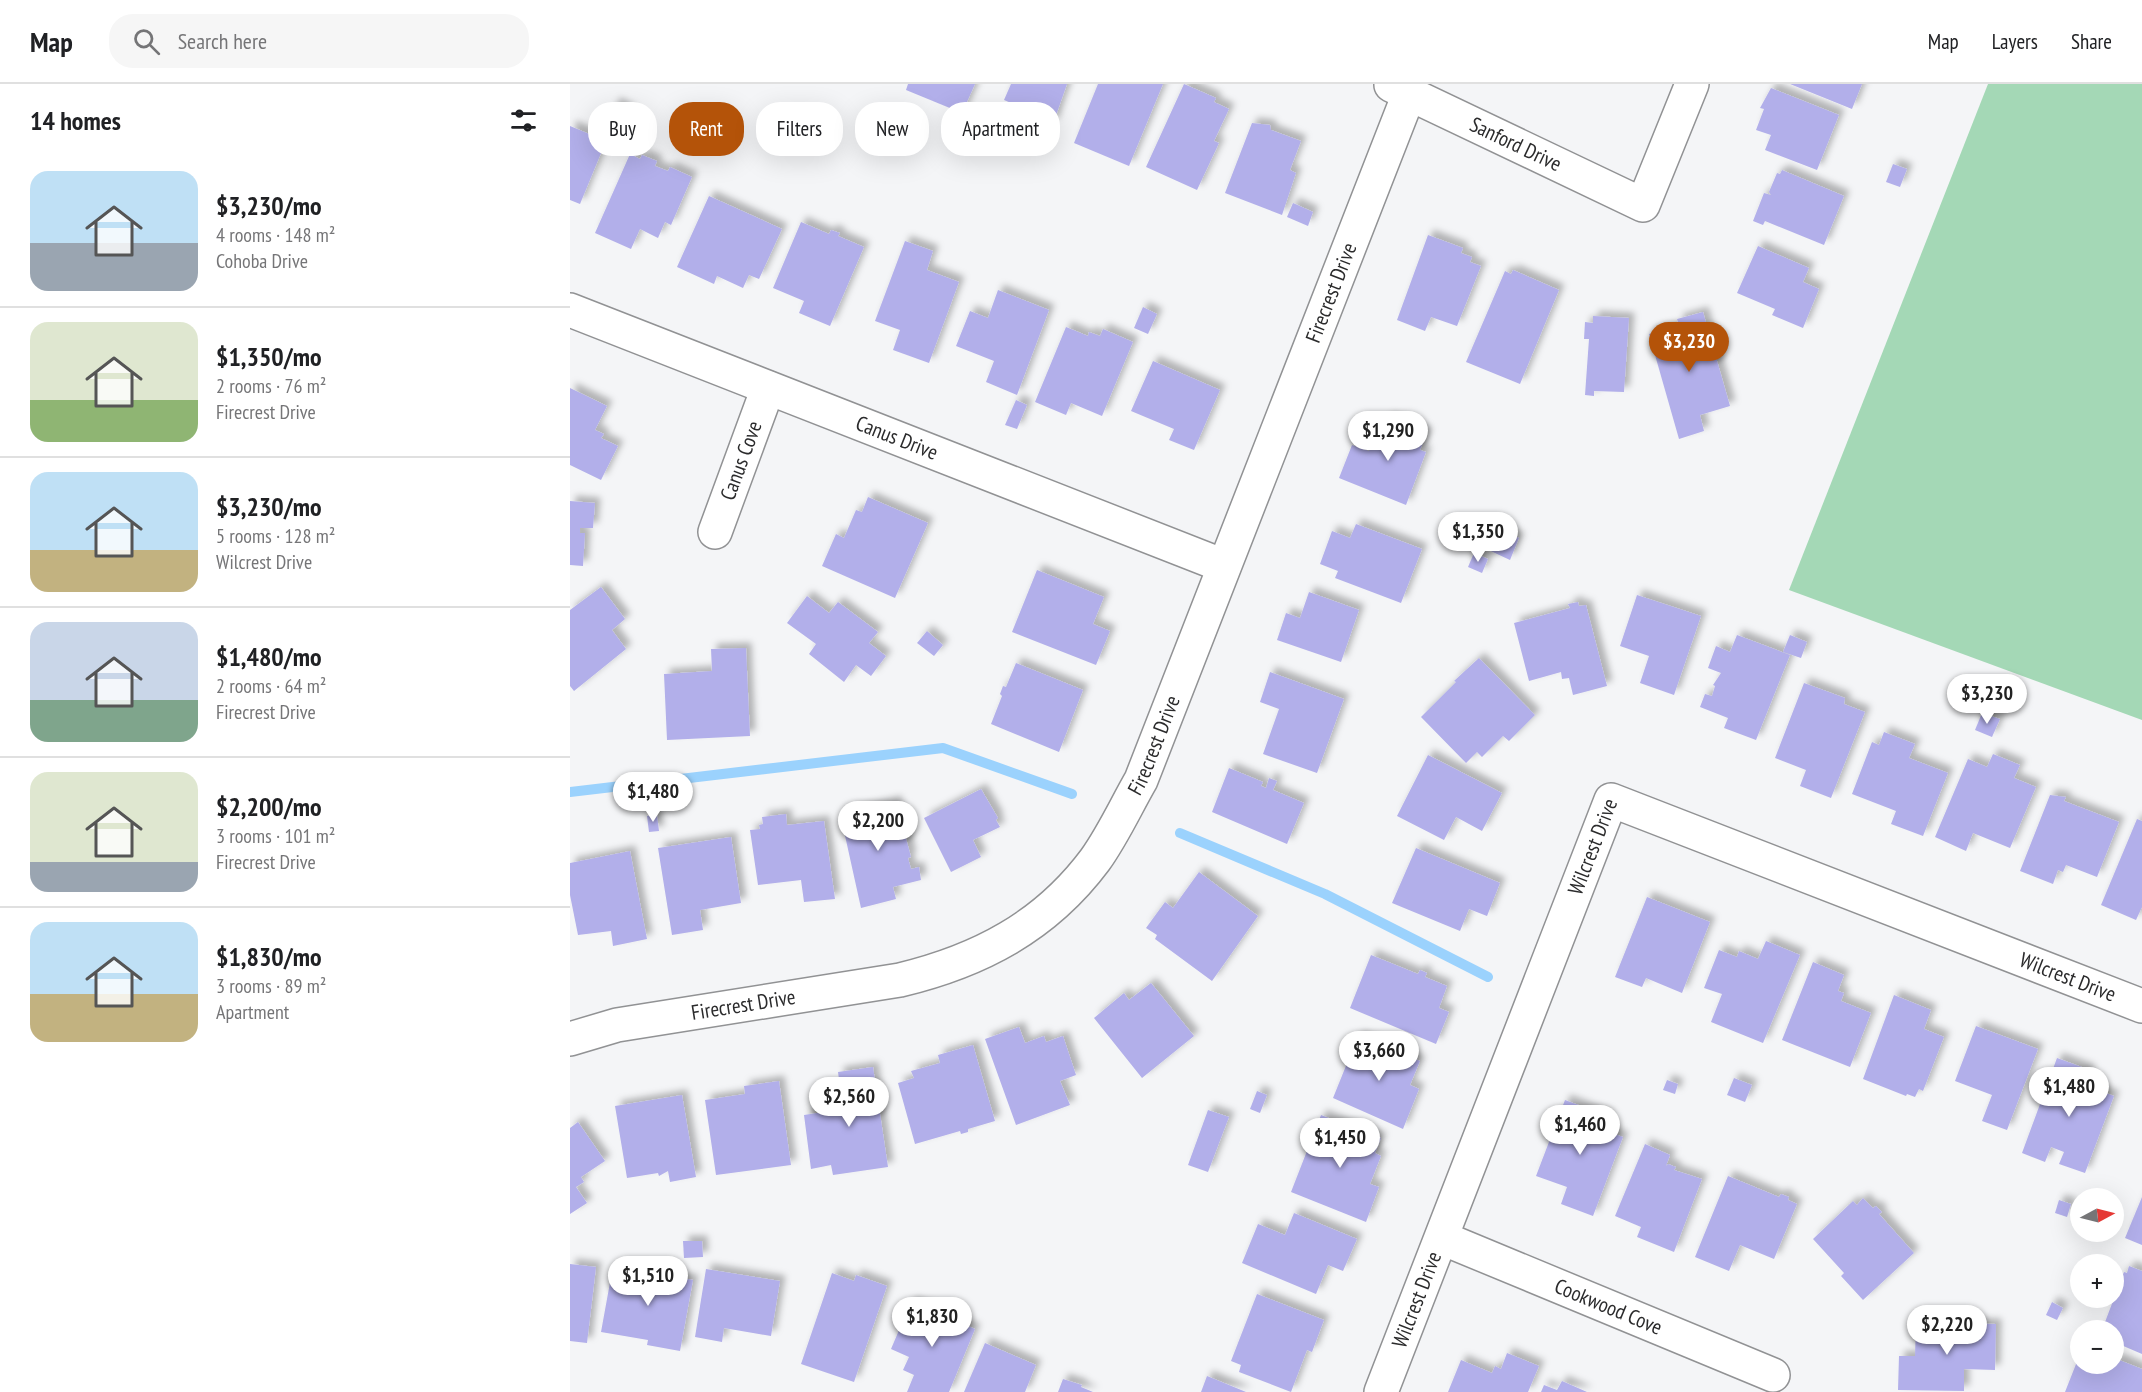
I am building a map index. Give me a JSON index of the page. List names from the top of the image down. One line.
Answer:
{"streets":{"street":["Sanford Drive","Firecrest Drive","Canus Drive","Canus Cove","Wilcrest Drive","Cookwood Cove"]},"crossings":[["Sanford Drive","Firecrest Drive"],["Firecrest Drive","Canus Drive"],["Canus Drive","Canus Cove"],["Wilcrest Drive","Cookwood Cove"]],"north":"right","page":{"header":"Map","search":"Search here","nav":["Map","Layers","Share"],"heading":"14 homes","chip":["Buy","Rent","Filters","New","Apartment"],"list":[{"name":"$3,230/mo","note":"4 rooms · 148 m² · Cohoba Drive"},{"name":"$1,350/mo","note":"2 rooms · 76 m² · Firecrest Drive"},{"name":"$3,230/mo","note":"5 rooms · 128 m² · Wilcrest Drive"},{"name":"$1,480/mo","note":"2 rooms · 64 m² · Firecrest Drive"},{"name":"$2,200/mo","note":"3 rooms · 101 m² · Firecrest Drive"},{"name":"$1,830/mo","note":"3 rooms · 89 m² · Apartment"}],"price":["$3,230","$1,290","$1,350","$3,230","$1,480","$2,200","$3,660","$1,480","$2,560","$1,460","$1,450","$1,510","$1,830","$2,220"],"map_buttons":["+","−"]}}
